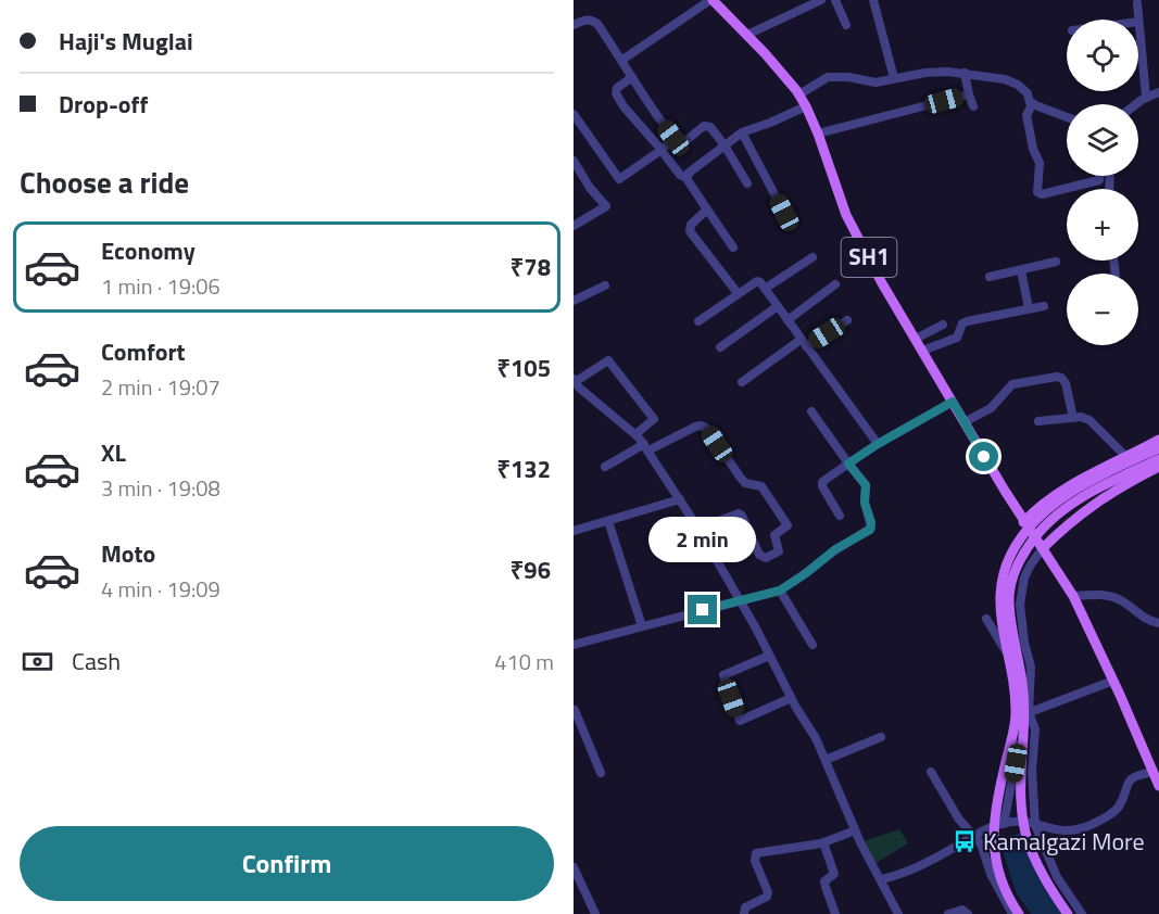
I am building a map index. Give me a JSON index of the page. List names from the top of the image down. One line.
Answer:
{"streets":{"main road":["SH1"]},"places":{"bus stop":["Kamalgazi More"]},"page":{"banner":["Haji's Muglai","Drop-off"],"map_buttons":["+","−"],"heading":"Choose a ride","list":[{"name":"Economy","note":"1 min · 19:06","value":"₹78"},{"name":"Comfort","note":"2 min · 19:07","value":"₹105"},{"name":"XL","note":"3 min · 19:08","value":"₹132"},{"name":"Moto","note":"4 min · 19:09","value":"₹96"}],"bubble":"2 min","pay":["Cash","410 m"],"buttons":"Confirm"}}
